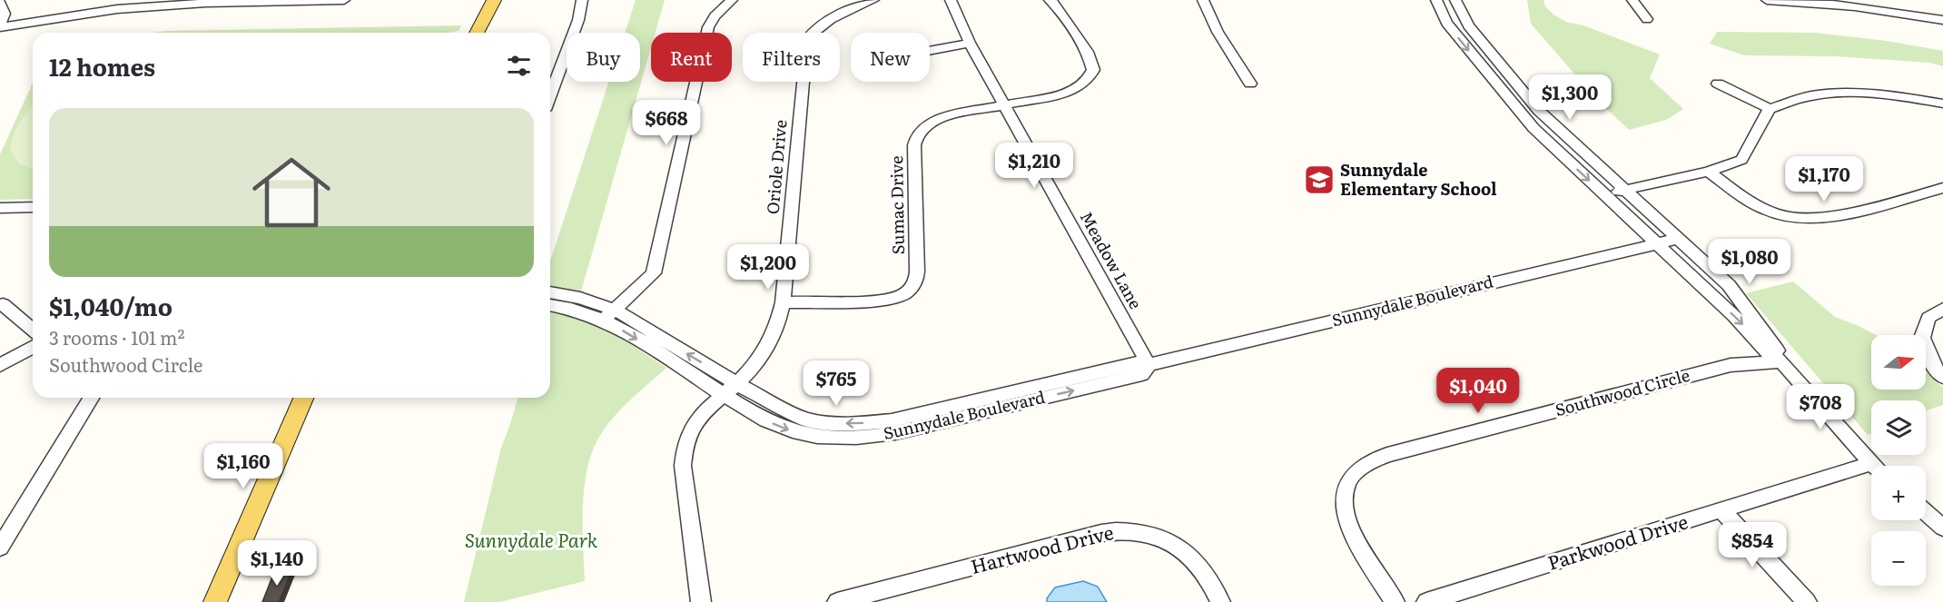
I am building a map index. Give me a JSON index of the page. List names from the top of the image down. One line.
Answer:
{"streets":{"street":["Oriole Drive","Sumac Drive","Meadow Lane","Sunnydale Boulevard","Southwood Circle","Parkwood Drive","Hartwood Drive"]},"crossings":[["Oriole Drive","Sumac Drive"],["Oriole Drive","Sunnydale Boulevard"],["Sumac Drive","Meadow Lane"],["Meadow Lane","Sunnydale Boulevard"]],"parks":["Sunnydale Park"],"places":{"school or university":["Sunnydale Elementary School"]},"north":"right","page":{"chip":["Buy","Rent","Filters","New"],"heading":"12 homes","price":["$1,300","$668","$1,210","$1,170","$1,080","$1,200","$765","$1,040","$708","$1,160","$854","$1,140"],"list":[{"name":"$1,040/mo","note":"3 rooms · 101 m² · Southwood Circle"}],"map_buttons":["+","−"]}}
